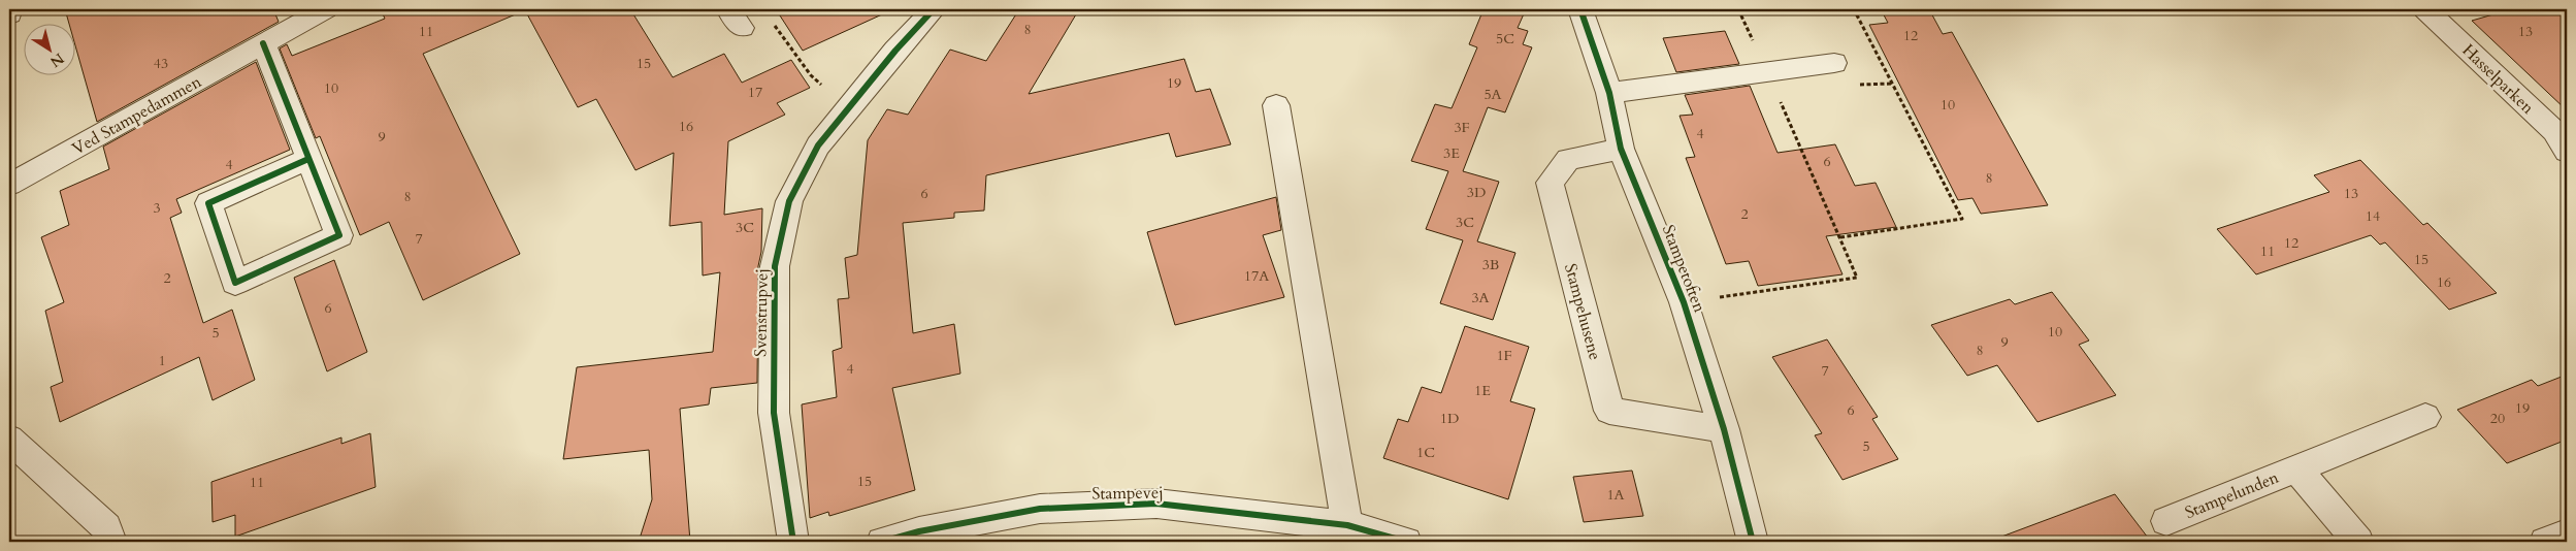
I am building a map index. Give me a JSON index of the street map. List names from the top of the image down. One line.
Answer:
{"streets":{"street":["Hasselparken","Ved Stampedammen","Stampetoften","Stampehusene","Svenstrupvej","Stampevej","Stampelunden"]},"crossings":[["Stampetoften","Stampehusene"]],"house_numbers":["8","11","13","12","5C","43","15","19","10","17","5A","10","16","3F","4","9","3E","6","4","8","3D","6","13","8","3","2","14","3C","3C","7","12","11","15","3B","17A","2","16","3A","6","10","5","9","8","1F","1","4","7","1E","19","6","1D","20","5","1C","15","11","1A"],"north":"bottom right"}
